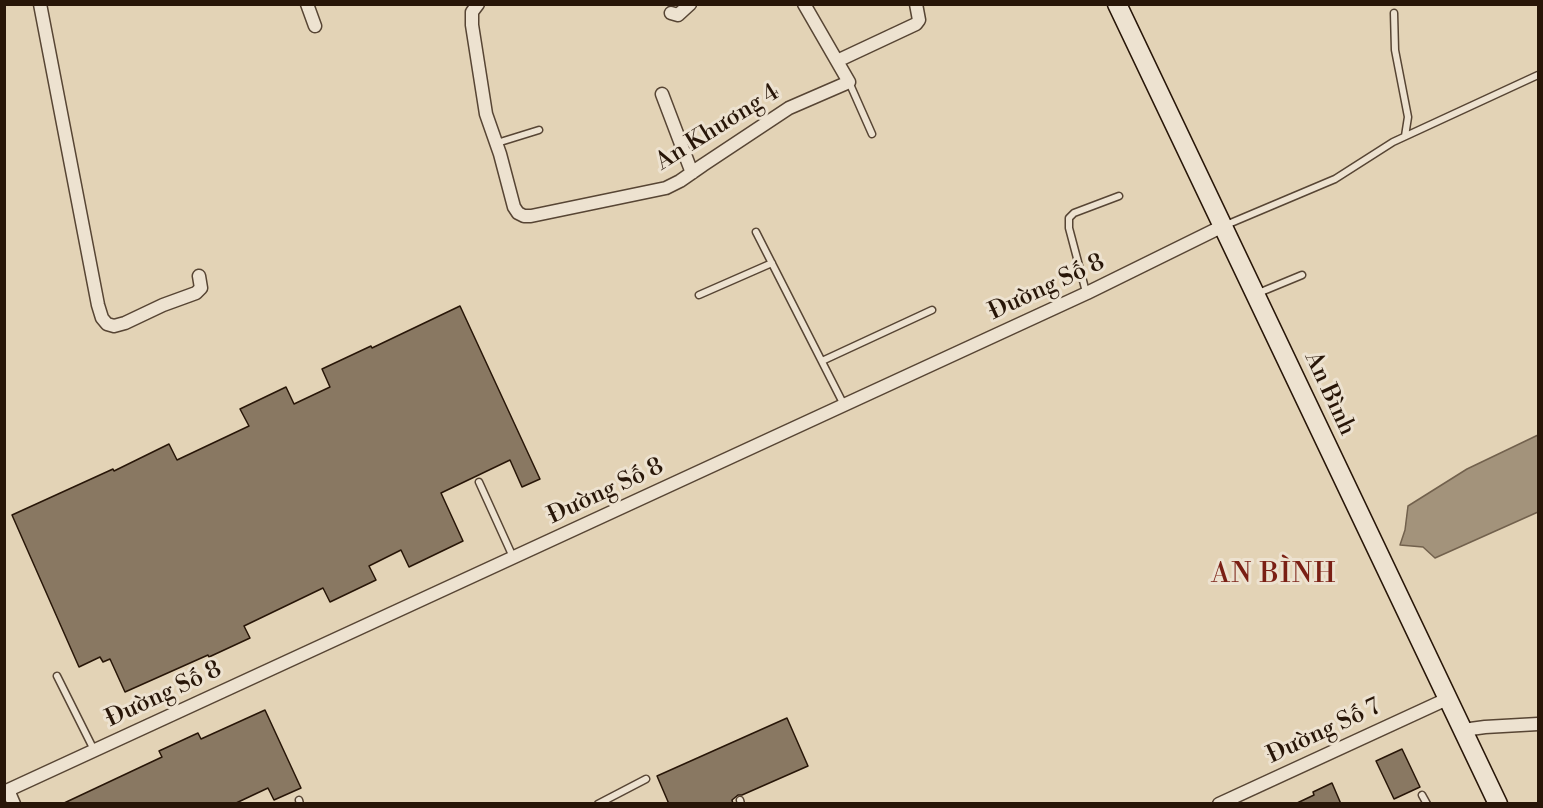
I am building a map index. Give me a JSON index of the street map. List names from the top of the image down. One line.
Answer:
{"streets":{"main road":["An Bình"],"street":["An Khương 4","Đường Số 8","Đường Số 7"]},"crossings":[["Đường Số 8","An Bình"],["An Bình","Đường Số 7"]],"districts":["AN BÌNH"]}
